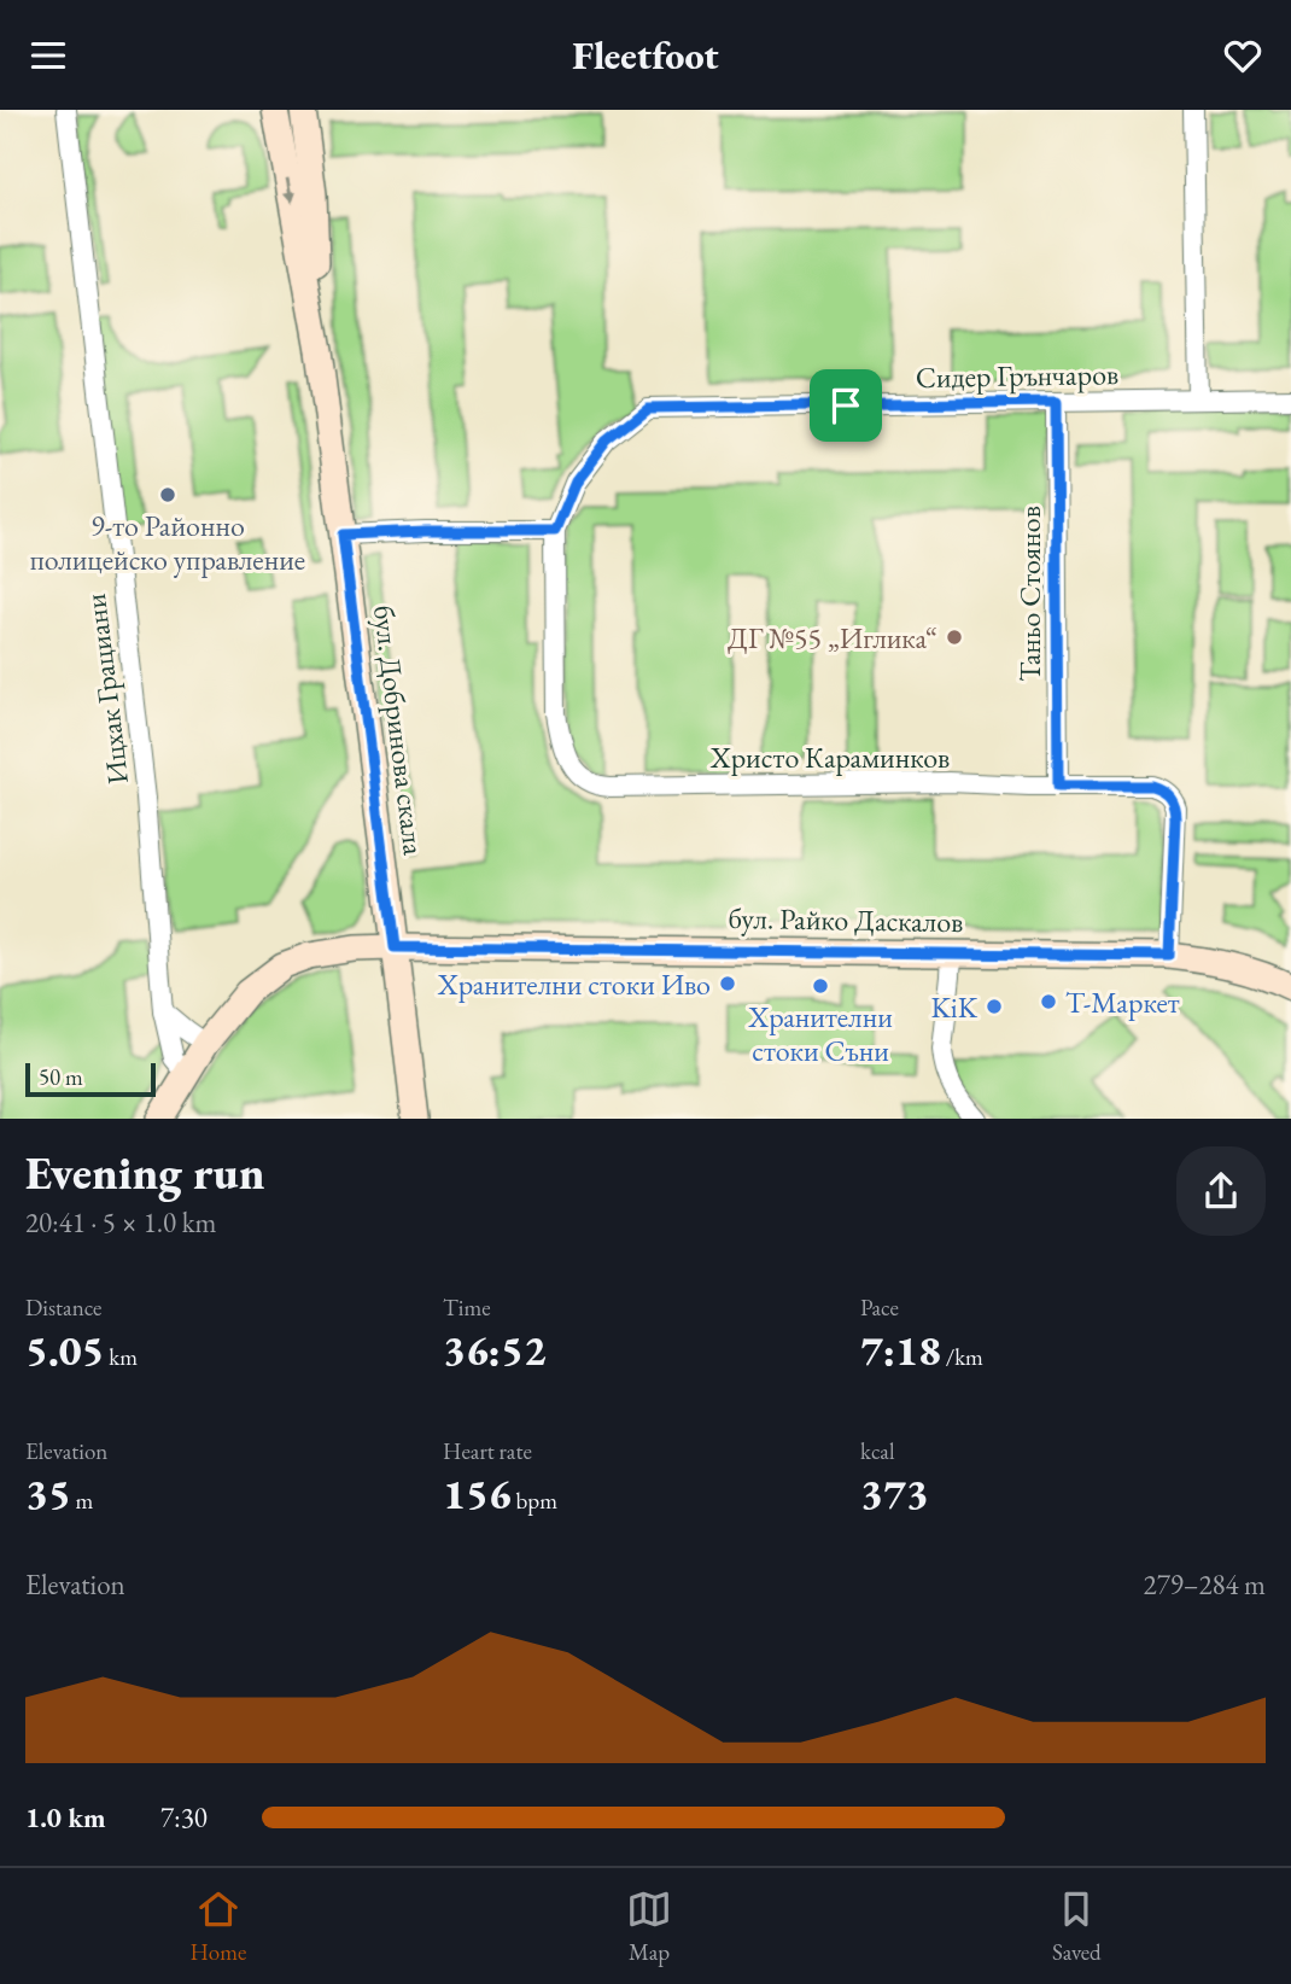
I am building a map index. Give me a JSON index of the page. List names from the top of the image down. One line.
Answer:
{"streets":{"main road":["бул. Добринова скала","бул. Райко Даскалов"],"street":["Сидер Грънчаров","Таньо Стоянов","Ицхак Грациани","Христо Караминков"]},"crossings":[["Сидер Грънчаров","Таньо Стоянов"],["Сидер Грънчаров","Христо Караминков"],["Таньо Стоянов","Христо Караминков"],["Ицхак Грациани","бул. Райко Даскалов"],["бул. Добринова скала","бул. Райко Даскалов"],["Христо Караминков","бул. Райко Даскалов"]],"places":["9-то Районно полицейско управление","ДГ №55 „Иглика“","Хранителни стоки Иво","Хранителни стоки Съни","Т-Маркет","KiK"],"scale_bar":"50 m","page":{"header":"Fleetfoot","scale":"50 m","heading":["Evening run","20:41 · 5 × 1.0 km"],"stats":[["Distance","5.05 km"],["Time","36:52"],["Pace","7:18 /km"],["Elevation","35 m"],["Heart rate","156 bpm"],["kcal","373"]],"chart":["Elevation","279–284 m"],"list":[{"name":"1.0 km","note":"7:30"}],"tabs":["Home","Map","Saved"]}}
